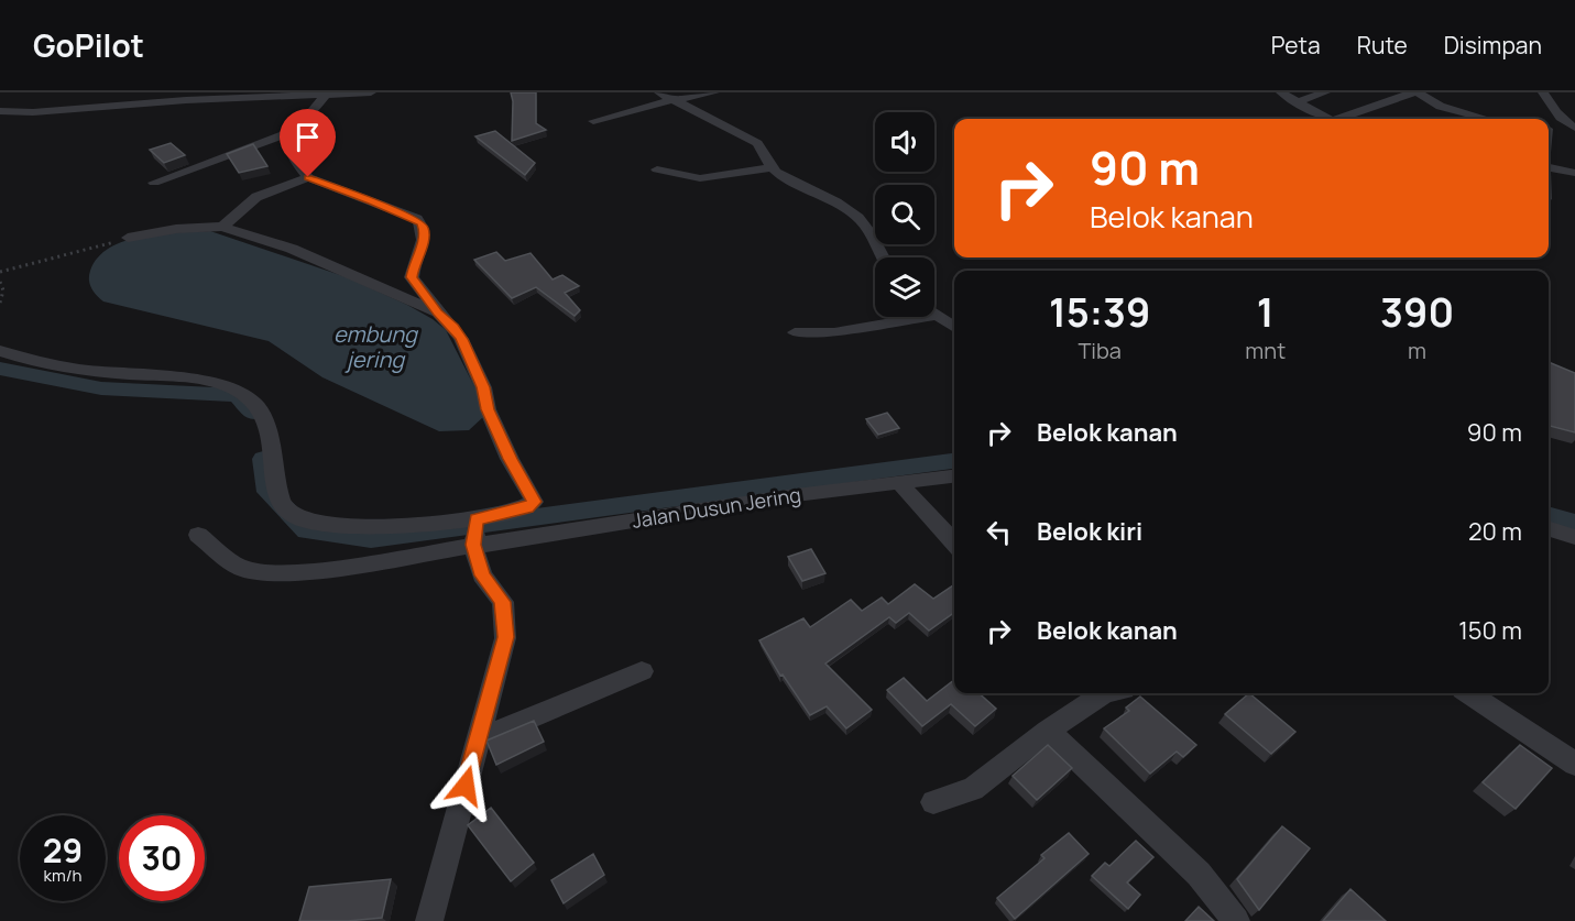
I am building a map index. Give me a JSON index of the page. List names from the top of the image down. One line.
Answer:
{"streets":{"street":["Jalan Dusun Jering"]},"water":["embung jering"],"page":{"header":"GoPilot","nav":["Peta","Rute","Disimpan"],"turn":["90 m","Belok kanan"],"eta":["15:39","Tiba","1","mnt","390","m"],"list":[{"name":"Belok kanan","value":"90 m"},{"name":"Belok kiri","value":"20 m"},{"name":"Belok kanan","value":"150 m"}],"speed":"29 km/h","limit":"30"}}
